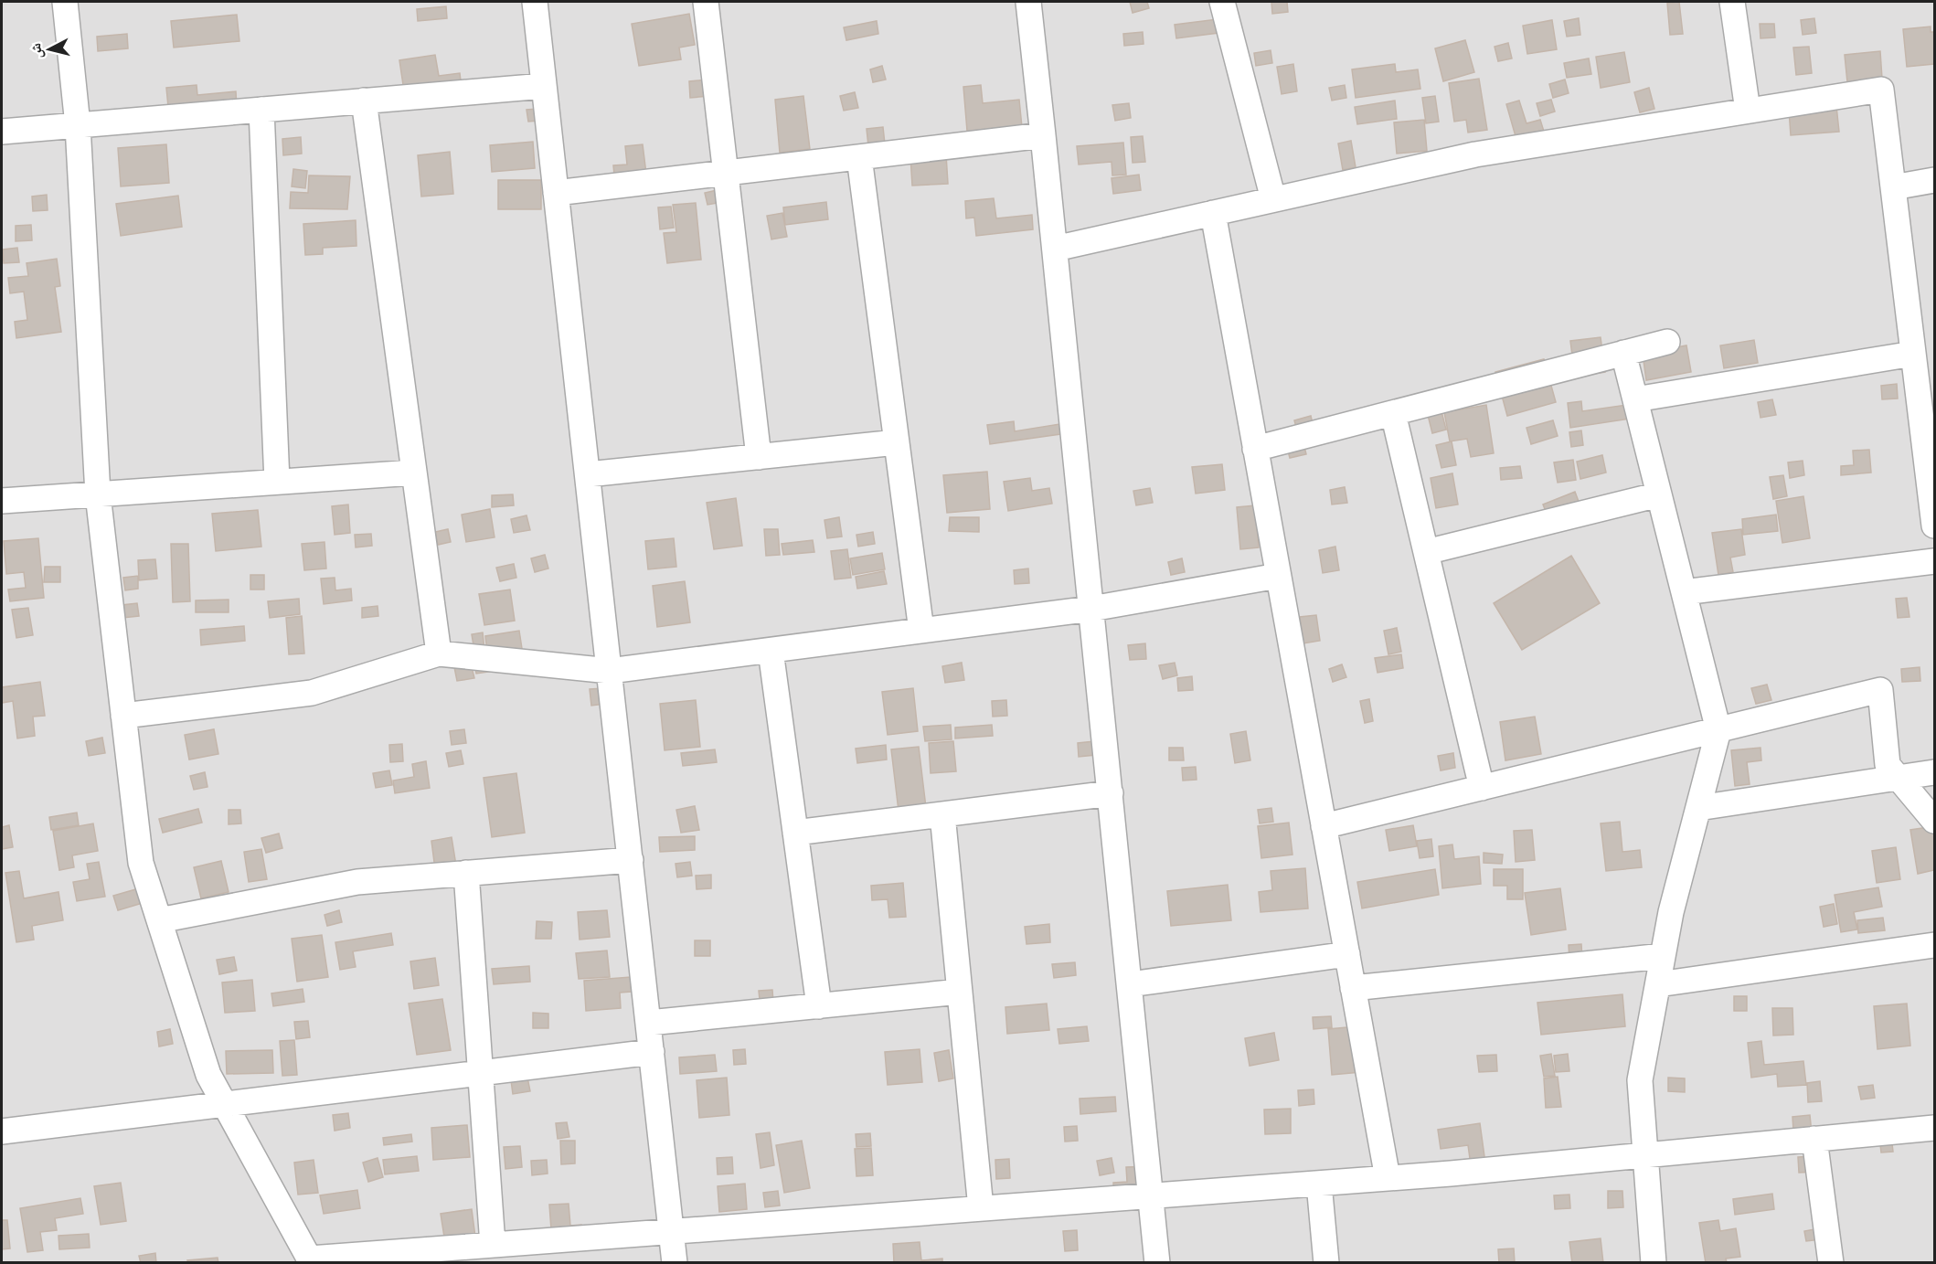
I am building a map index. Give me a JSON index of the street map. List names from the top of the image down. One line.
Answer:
{"north":"left"}
